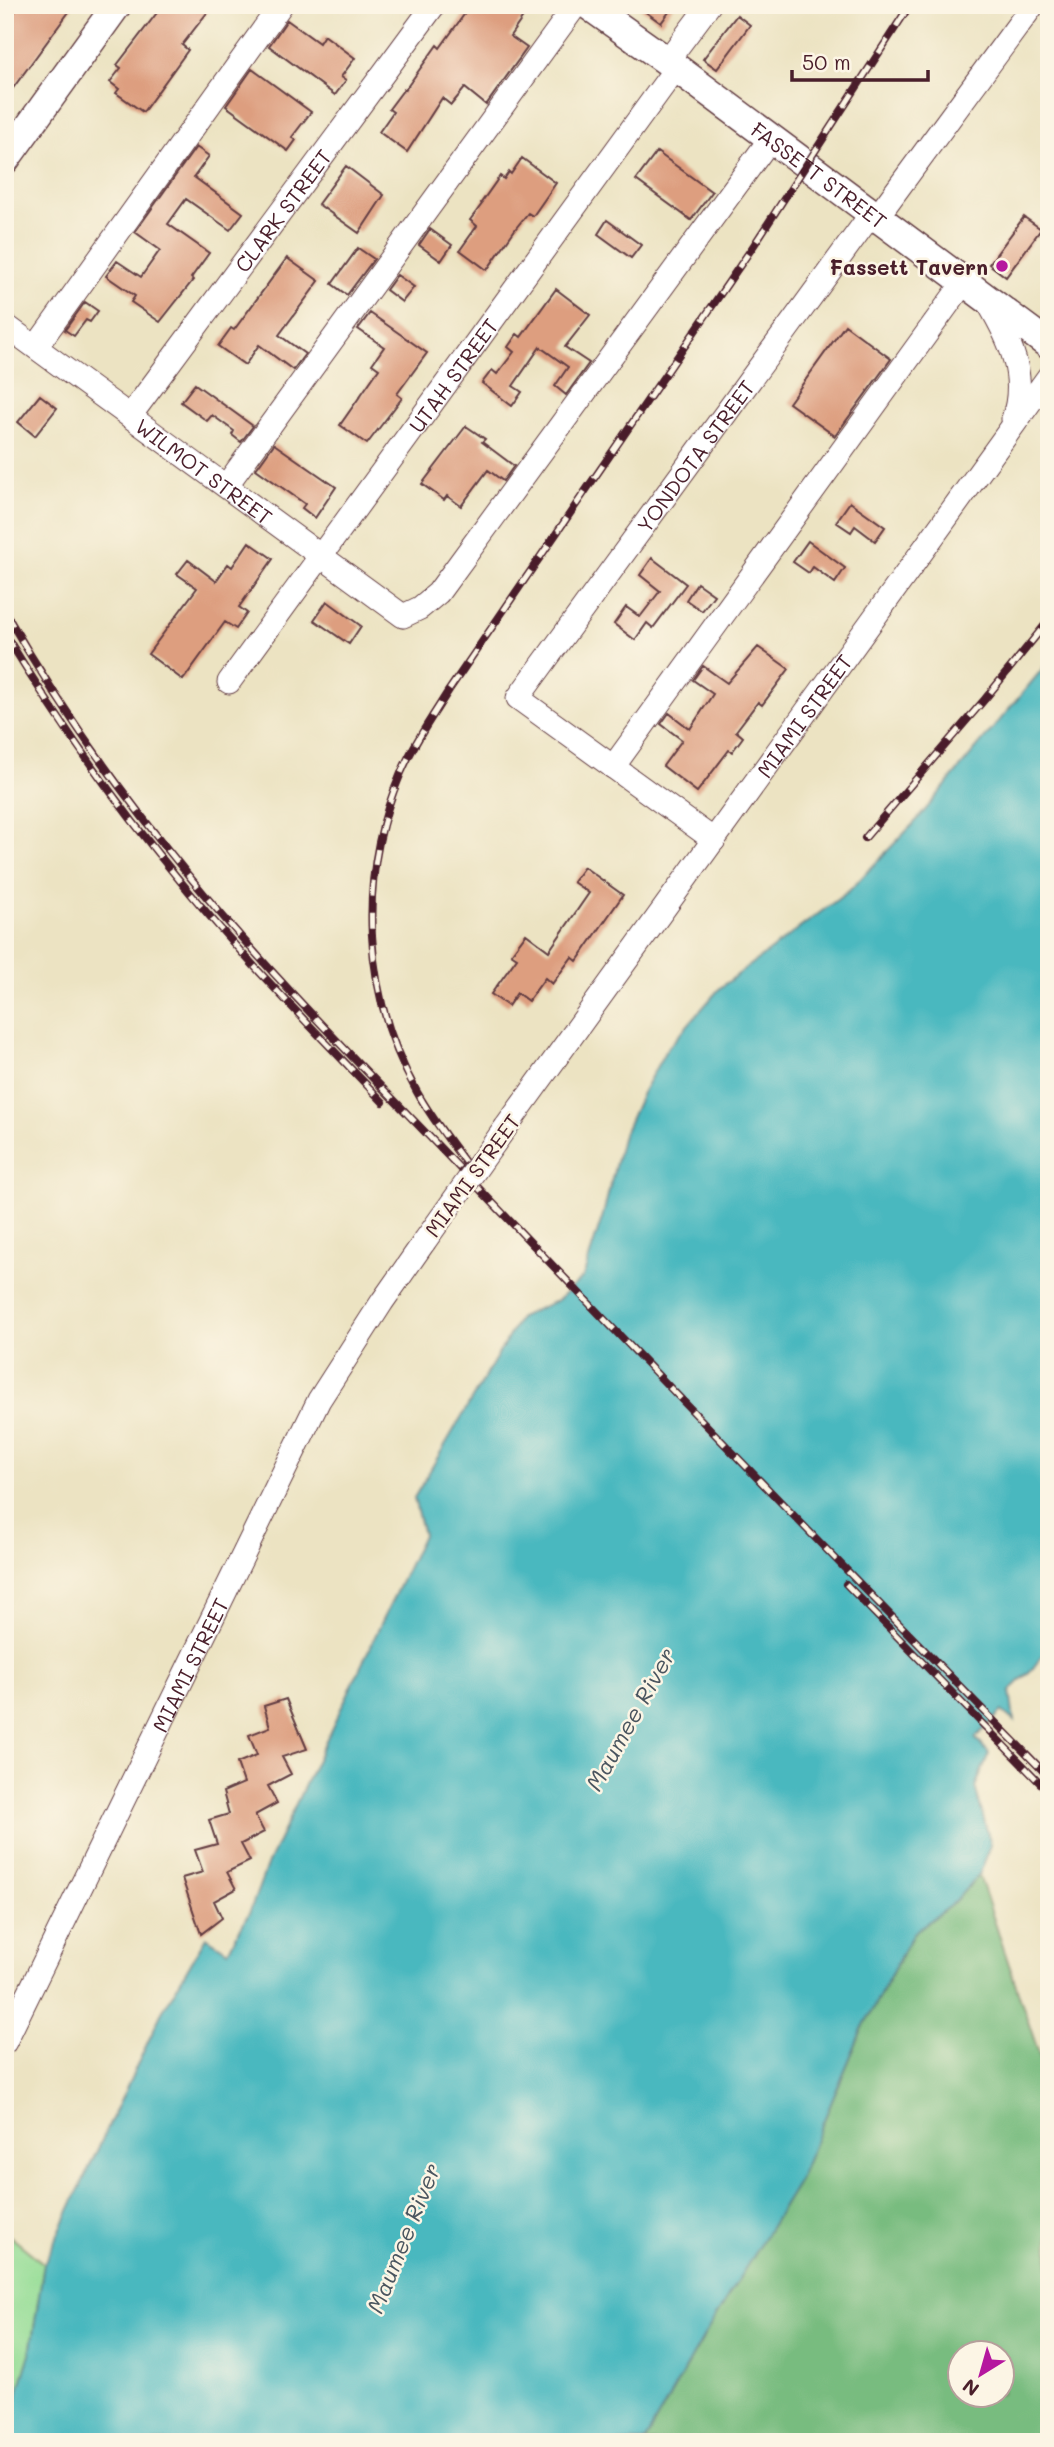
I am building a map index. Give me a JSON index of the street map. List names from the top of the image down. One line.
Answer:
{"streets":{"main road":["FASSETT STREET"],"street":["CLARK STREET","UTAH STREET","YONDOTA STREET","WILMOT STREET","MIAMI STREET"]},"crossings":[["FASSETT STREET","UTAH STREET"],["FASSETT STREET","YONDOTA STREET"],["FASSETT STREET","WILMOT STREET"],["CLARK STREET","WILMOT STREET"],["UTAH STREET","WILMOT STREET"]],"water":["Maumee River"],"places":["Fassett Tavern"],"scale_bar":"50 m","north":"bottom left"}
